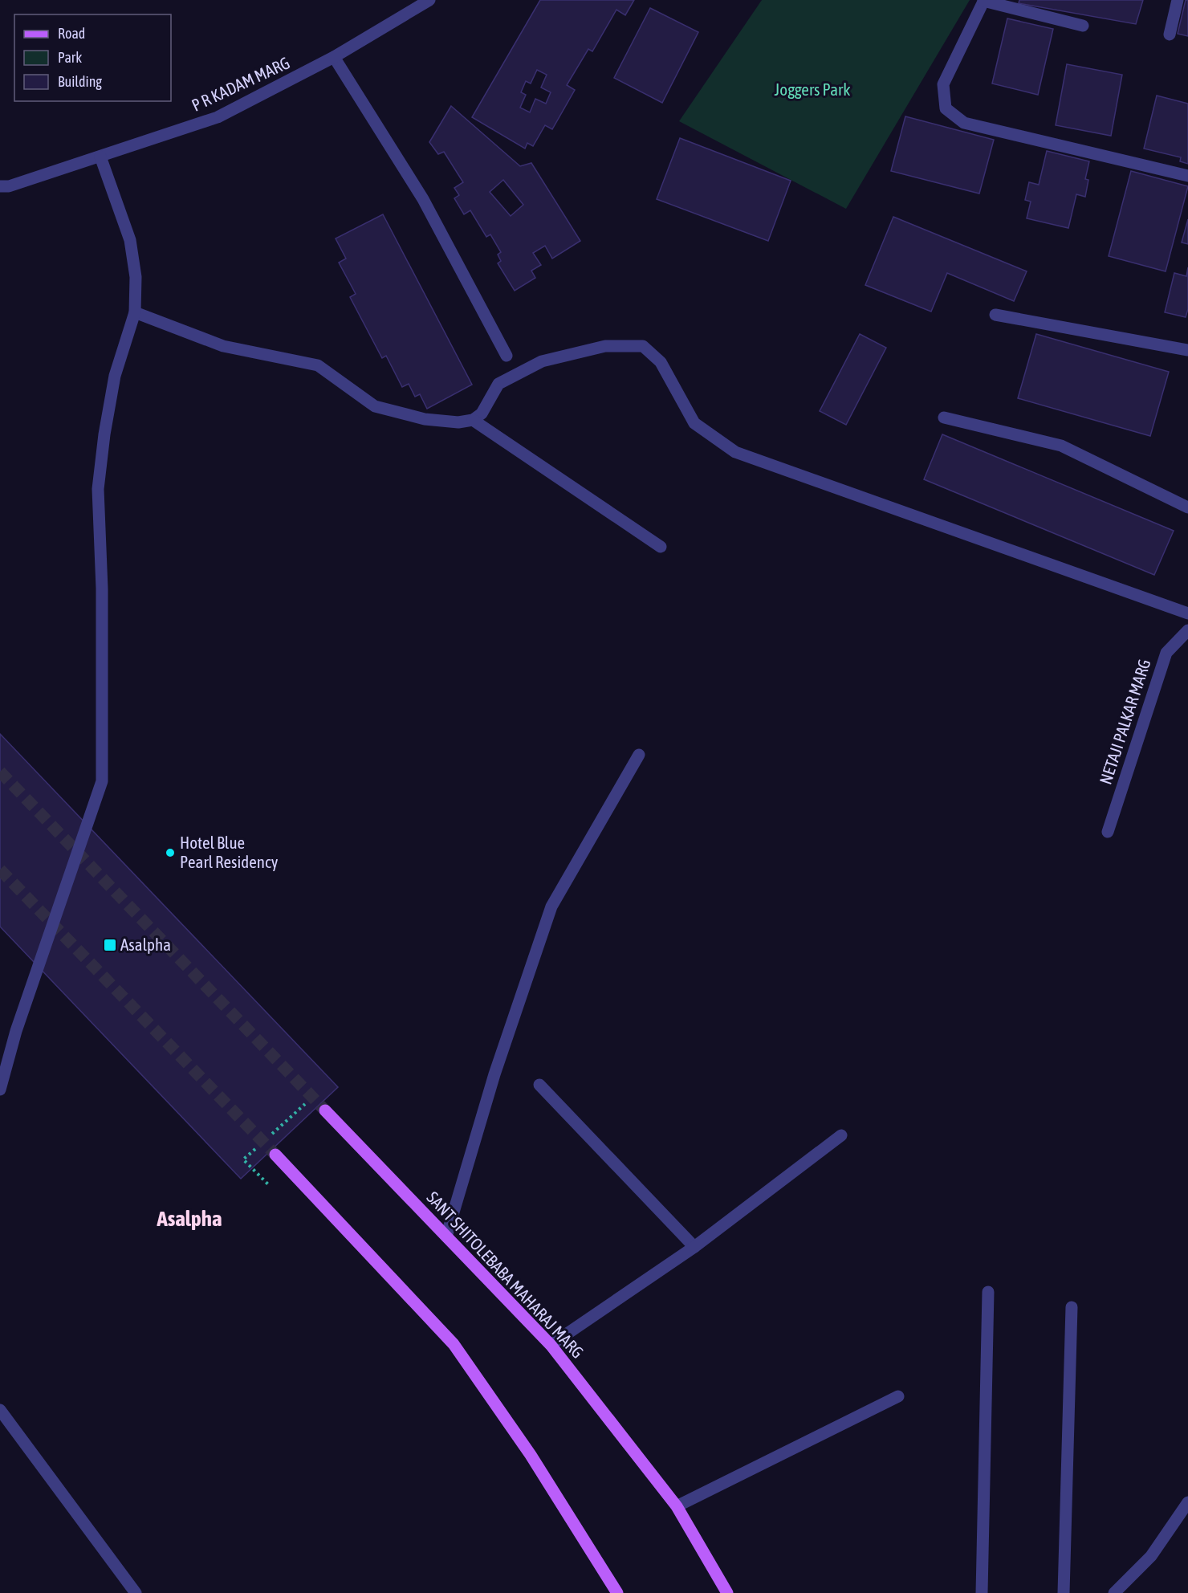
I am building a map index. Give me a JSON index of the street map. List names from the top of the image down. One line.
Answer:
{"streets":{"main road":["SANT SHITOLEBABA MAHARAJ MARG"],"street":["P R KADAM MARG","NETAJI PALKAR MARG"]},"districts":["Asalpha"],"parks":["Joggers Park"],"places":{"other":["Hotel Blue Pearl Residency"],"transit":["Asalpha"]},"legend":["Road","Park","Building"]}
